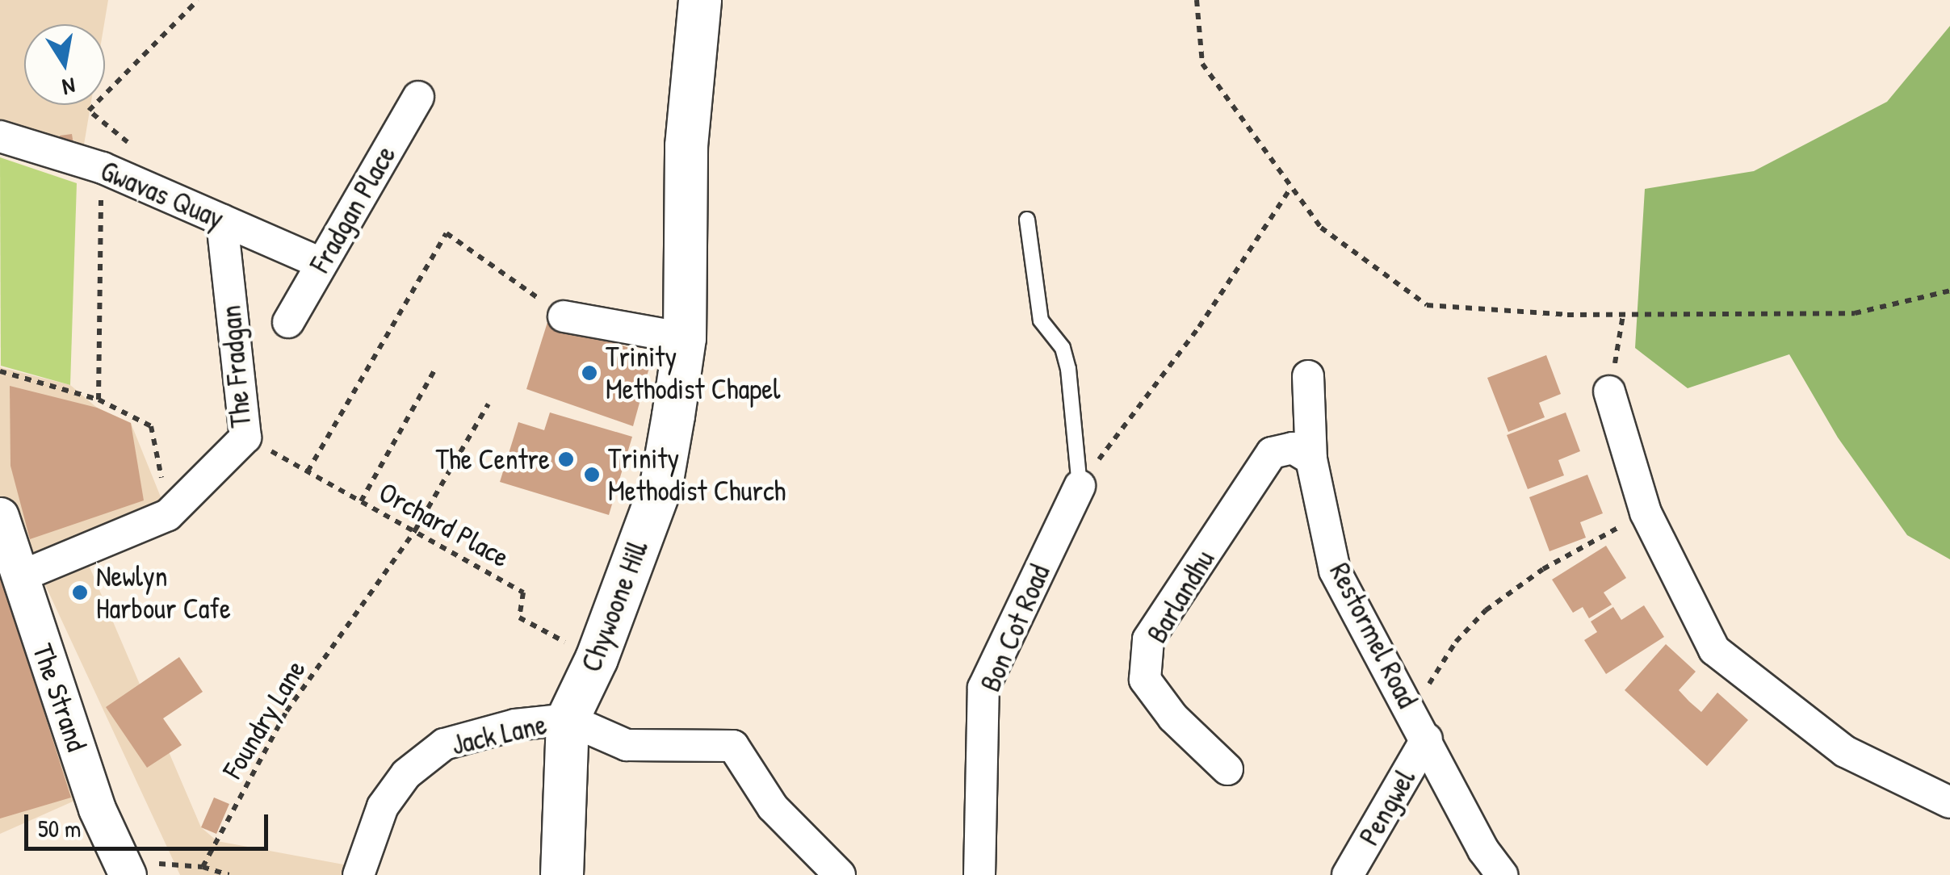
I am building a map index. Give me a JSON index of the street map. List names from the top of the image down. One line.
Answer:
{"streets":{"main road":["Chywoone Hill"],"street":["Gwavas Quay","Fradgan Place","The Fradgan","Barlandhu","Bon Cot Road","Restormel Road","The Strand","Jack Lane","Pengwel"],"path":["Orchard Place","Foundry Lane"]},"crossings":[["Gwavas Quay","Fradgan Place"],["Gwavas Quay","The Fradgan"],["The Fradgan","Orchard Place"],["The Fradgan","The Strand"],["Orchard Place","Chywoone Hill"],["Orchard Place","Foundry Lane"],["Barlandhu","Restormel Road"],["Chywoone Hill","Jack Lane"],["Restormel Road","Pengwel"]],"places":["Trinity Methodist Chapel","The Centre","Trinity Methodist Church","Newlyn Harbour Cafe"],"scale_bar":"50 m","north":"bottom"}
